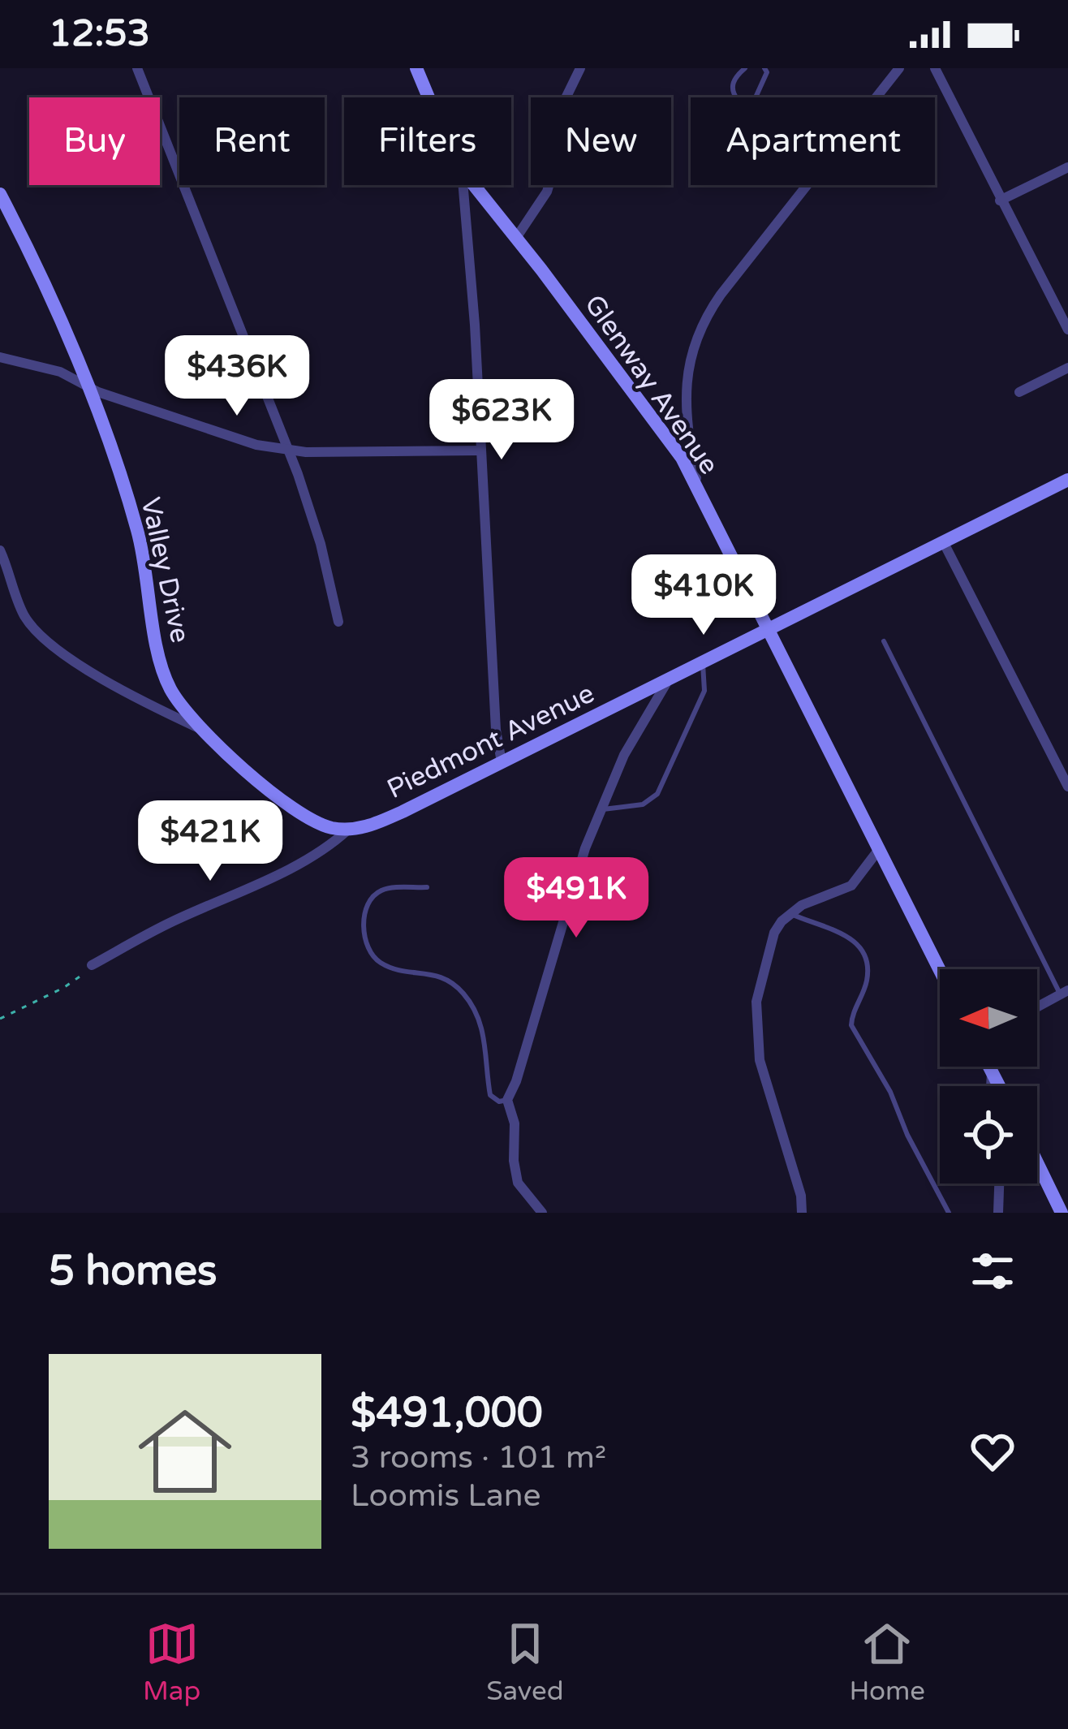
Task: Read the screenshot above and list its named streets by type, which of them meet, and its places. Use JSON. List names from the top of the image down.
{
  "streets": {
    "street": ["Glenway Avenue", "Valley Drive", "Piedmont Avenue"]
  },
  "crossings": [
    ["Glenway Avenue", "Piedmont Avenue"],
    ["Valley Drive", "Piedmont Avenue"]
  ],
  "north": "left",
  "page": {
    "status": "12:53",
    "chip": [
      "Buy",
      "Rent",
      "Filters",
      "New",
      "Apartment"
    ],
    "price": [
      "$436K",
      "$623K",
      "$410K",
      "$421K",
      "$491K"
    ],
    "heading": "5 homes",
    "list": [
      {
        "name": "$491,000",
        "note": "3 rooms · 101 m² · Loomis Lane"
      }
    ],
    "tabs": ["Map", "Saved", "Home"]
  }
}
